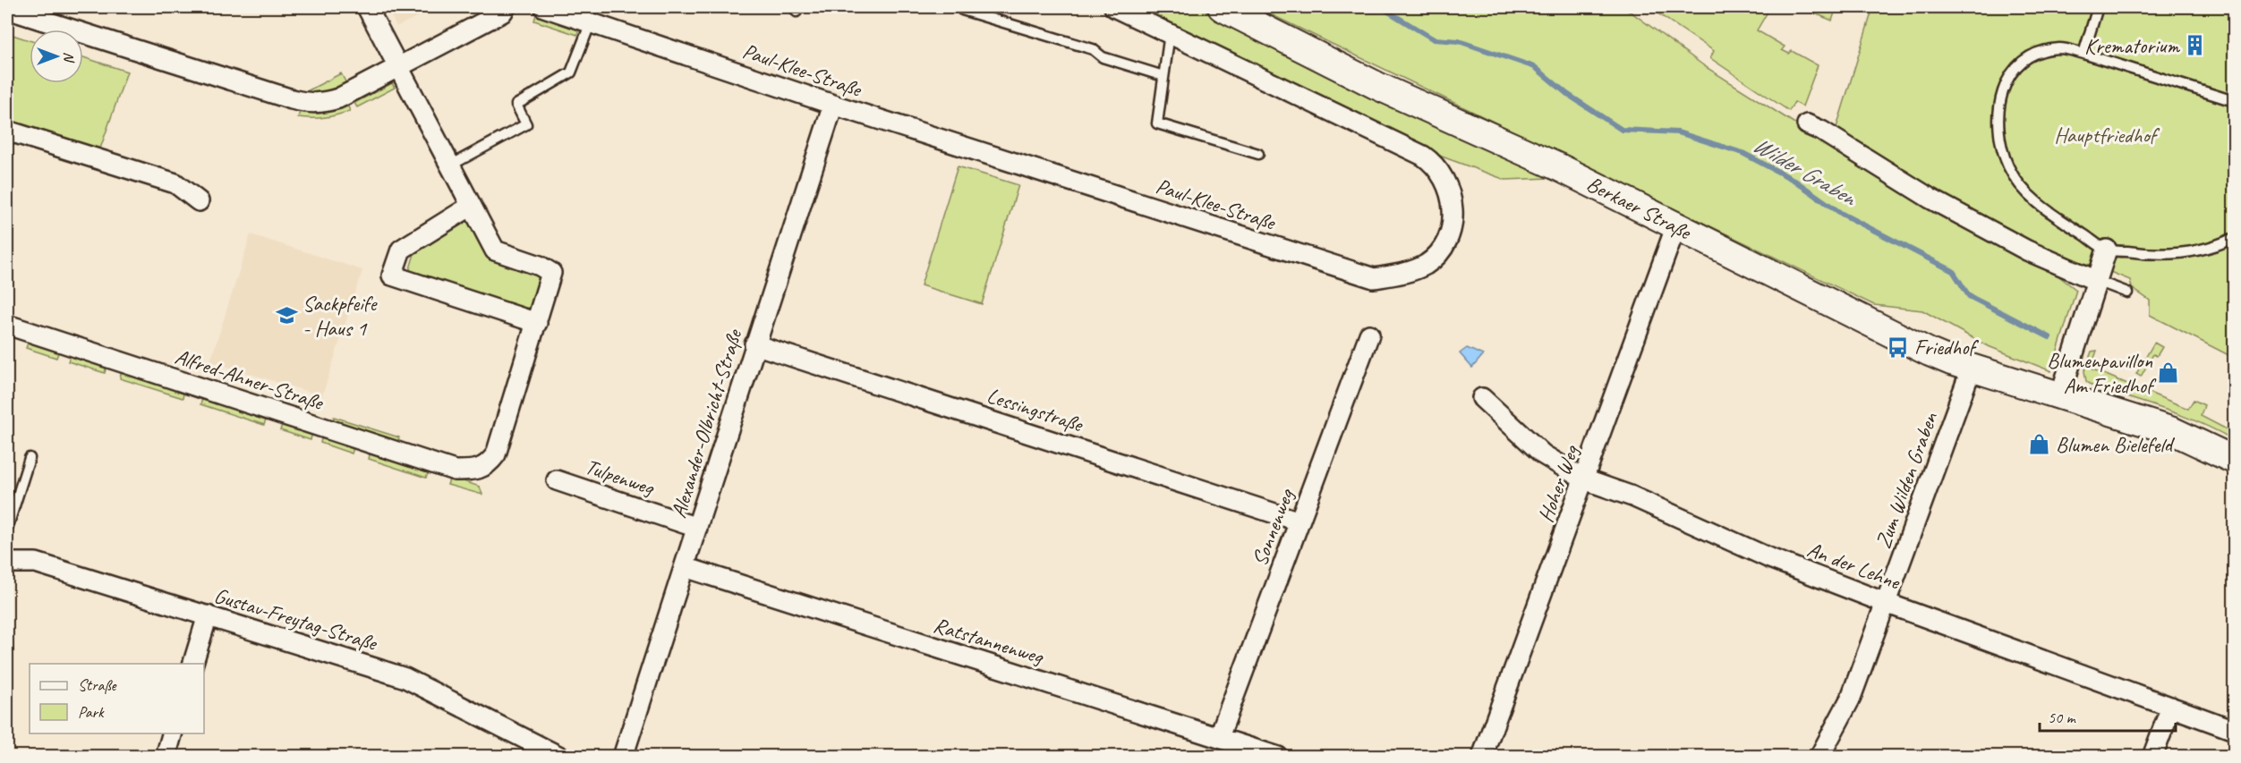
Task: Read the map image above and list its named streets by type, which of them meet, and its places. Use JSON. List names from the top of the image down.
{
  "streets": {
    "main road": ["Berkaer Straße"],
    "street": [
      "Paul-Klee-Straße",
      "Alfred-Ahner-Straße",
      "Lessingstraße",
      "Alexander-Olbricht-Straße",
      "Tulpenweg",
      "Zum Wilden Graben",
      "Hoher Weg",
      "Sonnenweg",
      "An der Lehne",
      "Gustav-Freytag-Straße",
      "Ratstannenweg"
    ]
  },
  "crossings": [
    ["Paul-Klee-Straße", "Alexander-Olbricht-Straße"],
    ["Berkaer Straße", "Zum Wilden Graben"],
    ["Berkaer Straße", "Hoher Weg"],
    ["Lessingstraße", "Alexander-Olbricht-Straße"],
    ["Lessingstraße", "Sonnenweg"],
    ["Alexander-Olbricht-Straße", "Tulpenweg"],
    ["Alexander-Olbricht-Straße", "Ratstannenweg"],
    ["Zum Wilden Graben", "An der Lehne"],
    ["Hoher Weg", "An der Lehne"],
    ["Sonnenweg", "Ratstannenweg"]
  ],
  "water": ["Wilder Graben"],
  "parks": ["Hauptfriedhof"],
  "places": {
    "building": ["Krematorium"],
    "school or university": ["Sackpfeife - Haus 1"],
    "bus stop": ["Friedhof"],
    "shop": ["Blumenpavillon Am Friedhof", "Blumen Bielefeld"]
  },
  "legend": ["Straße", "Park"],
  "scale_bar": "50 m",
  "north": "right"
}
